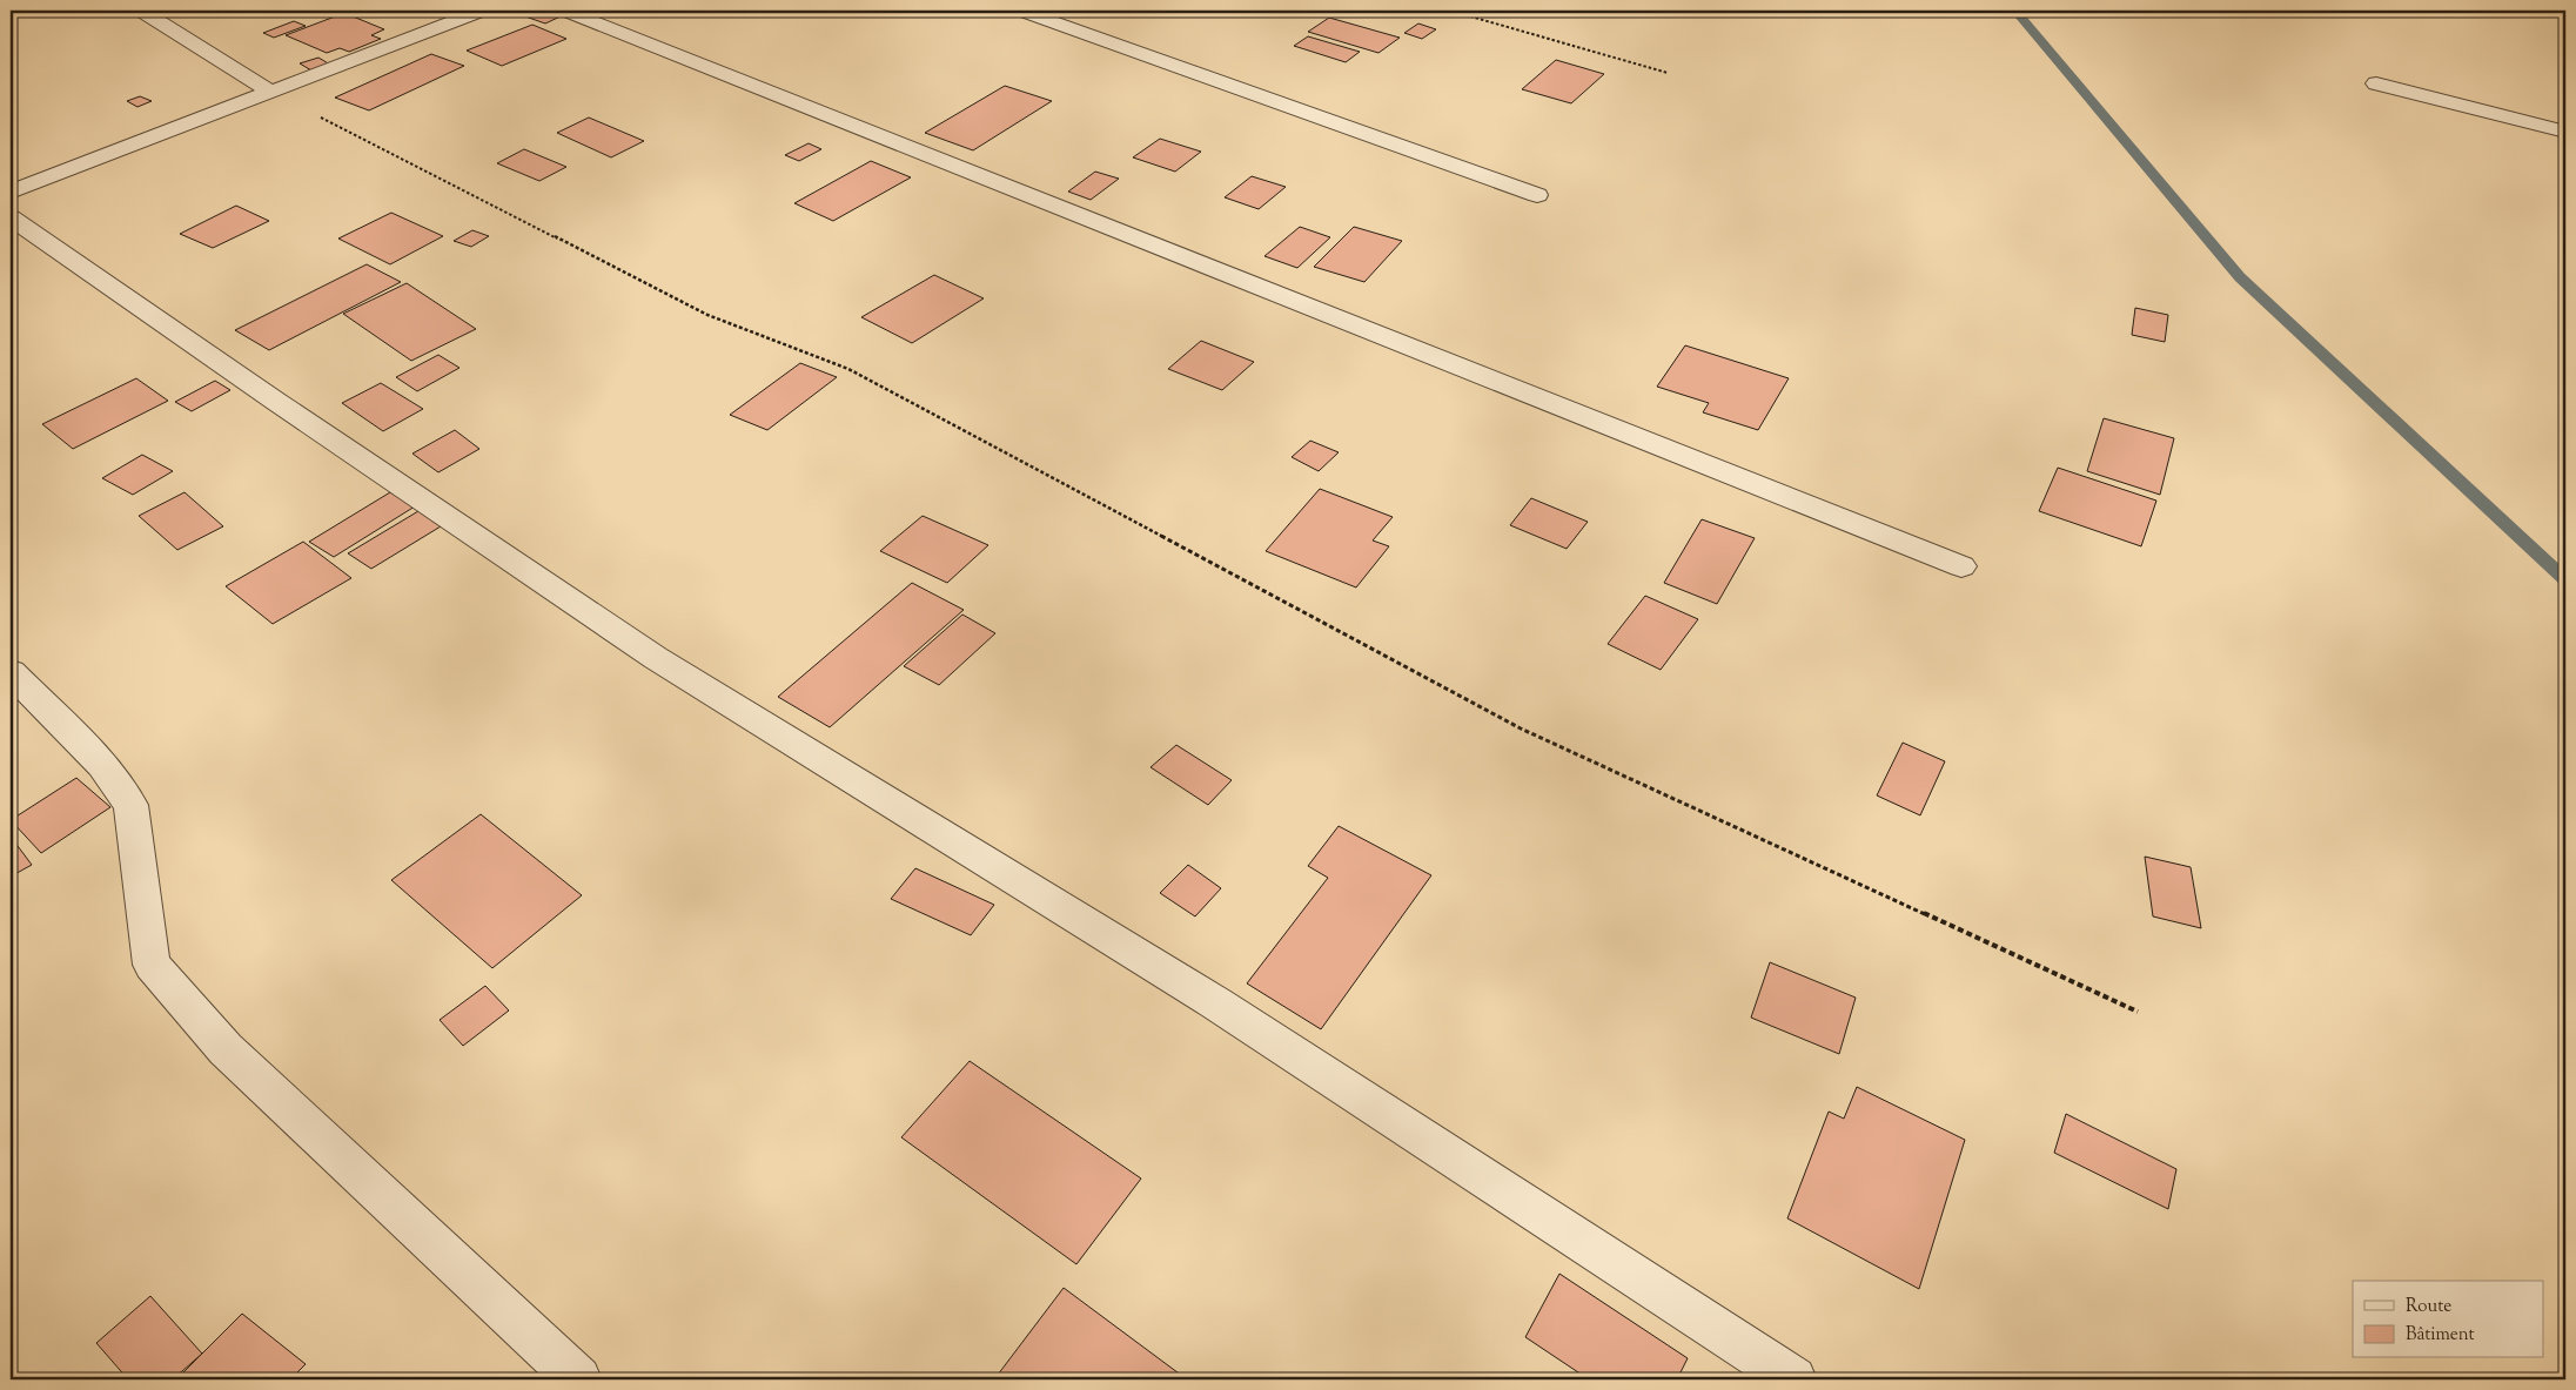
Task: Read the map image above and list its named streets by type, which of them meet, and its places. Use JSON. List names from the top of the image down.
{
  "legend": ["Route", "Bâtiment"]
}
